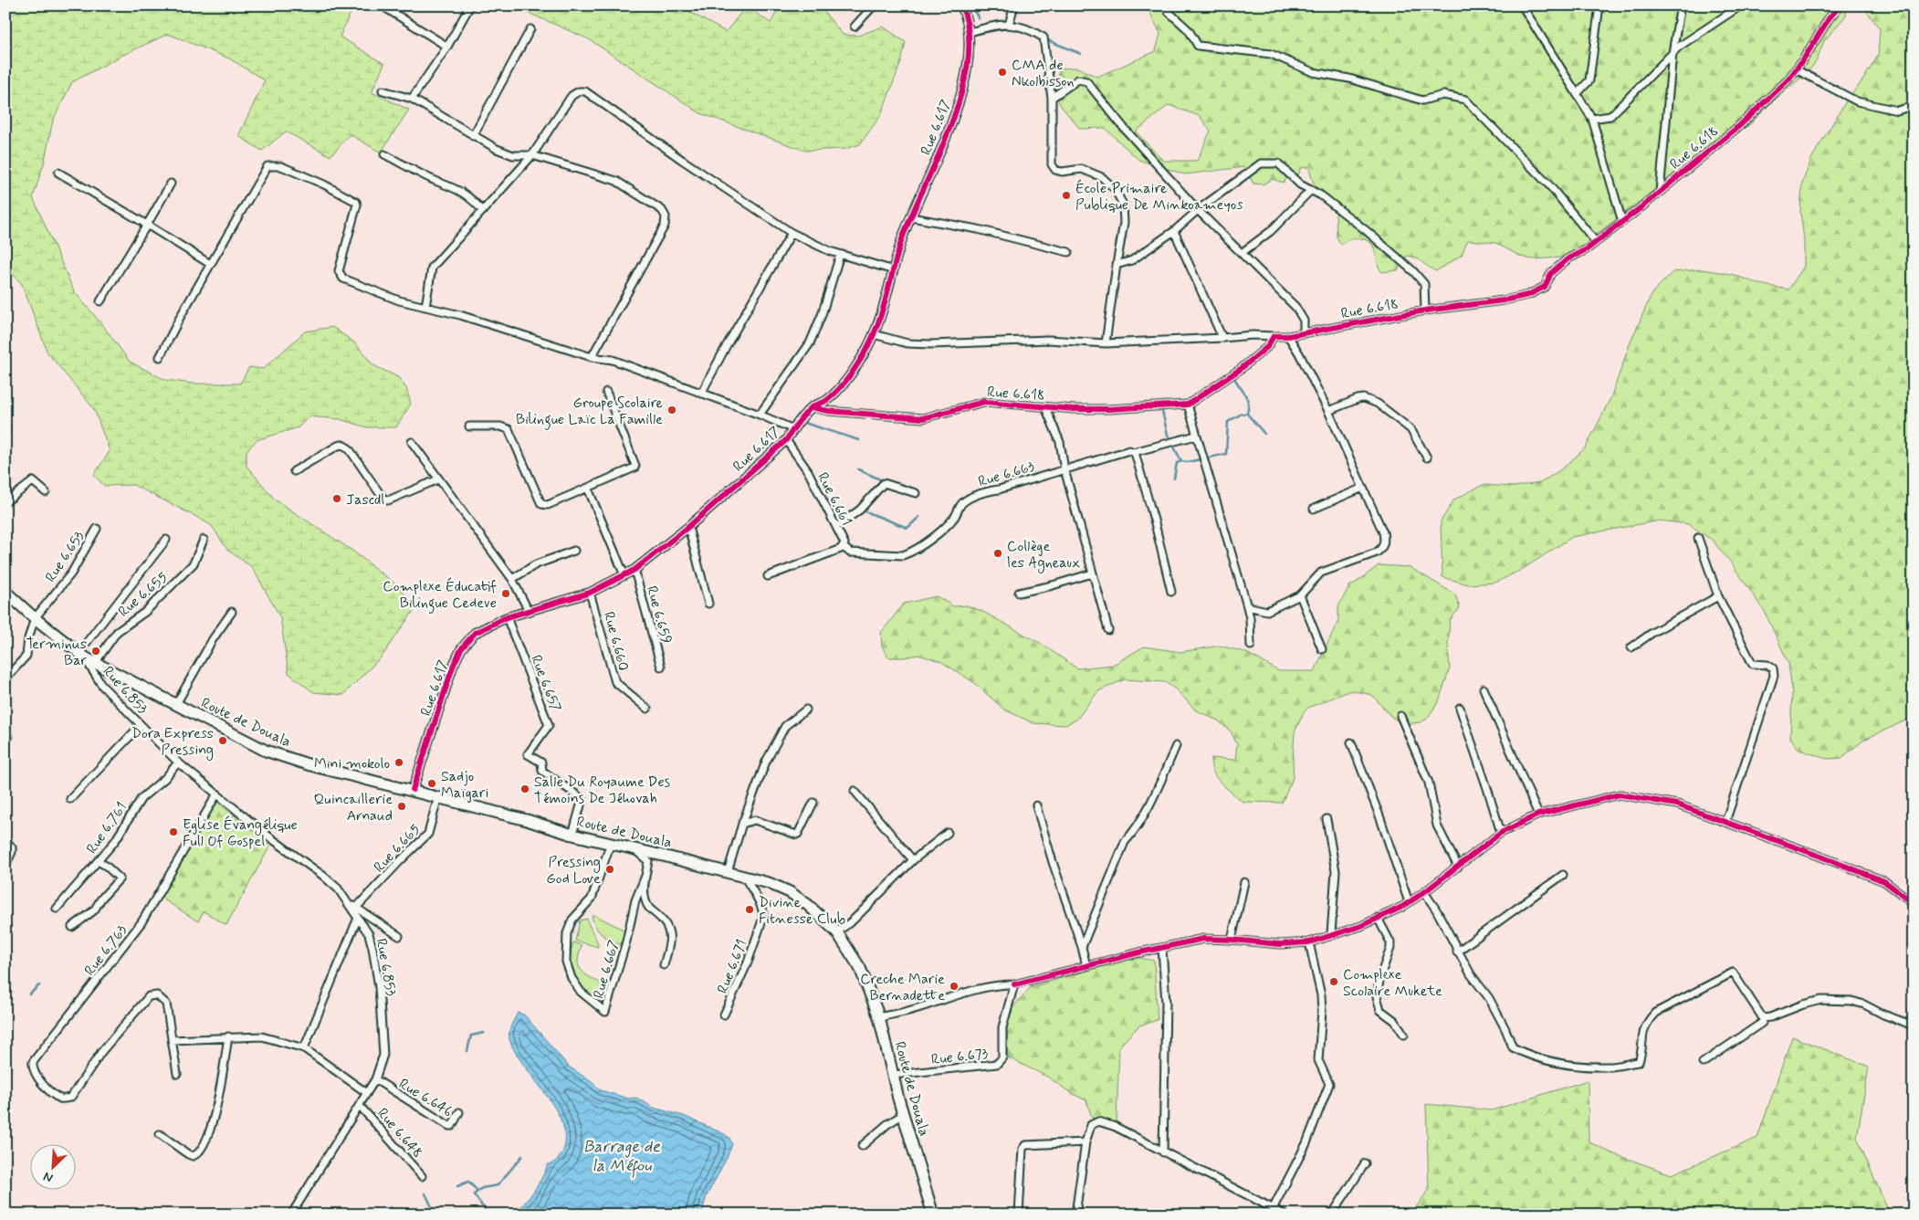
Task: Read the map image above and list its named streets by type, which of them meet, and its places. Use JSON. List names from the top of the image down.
{
  "streets": {
    "highway": ["Route de Douala"],
    "street": [
      "Rue 6.617",
      "Rue 6.618",
      "Rue 6.663",
      "Rue 6.661",
      "Rue 6.653",
      "Rue 6.655",
      "Rue 6.659",
      "Rue 6.660",
      "Rue 6.657",
      "Rue 6.853",
      "Rue 6.761",
      "Rue 6.665",
      "Rue 6.763",
      "Rue 6.671",
      "Rue 6.667",
      "Rue 6.673",
      "Rue 6.646",
      "Rue 6.648"
    ]
  },
  "crossings": [
    ["Rue 6.617", "Rue 6.618"],
    ["Rue 6.617", "Rue 6.661"],
    ["Rue 6.617", "Rue 6.659"],
    ["Rue 6.617", "Rue 6.660"],
    ["Rue 6.617", "Rue 6.657"],
    ["Rue 6.617", "Route de Douala"],
    ["Rue 6.663", "Rue 6.661"],
    ["Rue 6.653", "Route de Douala"],
    ["Rue 6.655", "Rue 6.853"],
    ["Rue 6.655", "Route de Douala"],
    ["Rue 6.657", "Route de Douala"],
    ["Rue 6.853", "Route de Douala"],
    ["Rue 6.853", "Rue 6.761"],
    ["Rue 6.853", "Rue 6.763"],
    ["Rue 6.853", "Rue 6.646"],
    ["Rue 6.853", "Rue 6.648"],
    ["Route de Douala", "Rue 6.665"],
    ["Route de Douala", "Rue 6.671"],
    ["Route de Douala", "Rue 6.667"],
    ["Route de Douala", "Rue 6.673"]
  ],
  "water": ["Barrage de la Méfou"],
  "places": [
    "CMA de Nkolbisson",
    "École Primaire Publique De Minkoameyos",
    "Groupe Scolaire Bilingue Laïc La Famille",
    "Jascdl",
    "Collège les Agneaux",
    "Complexe Éducatif Bilingue Cedeve",
    "Terminus Bar",
    "Dora Express Pressing",
    "Mini mokolo",
    "Sadjo Maïgari",
    "Salle Du Royaume Des Témoins De Jéhovah",
    "Quincaillerie Arnaud",
    "Eglise Évangélique Full Of Gospel",
    "Pressing God Love",
    "Divine Fitnesse Club",
    "Complexe Scolaire Mukete",
    "Creche Marie Bernadette"
  ],
  "north": "bottom left"
}
